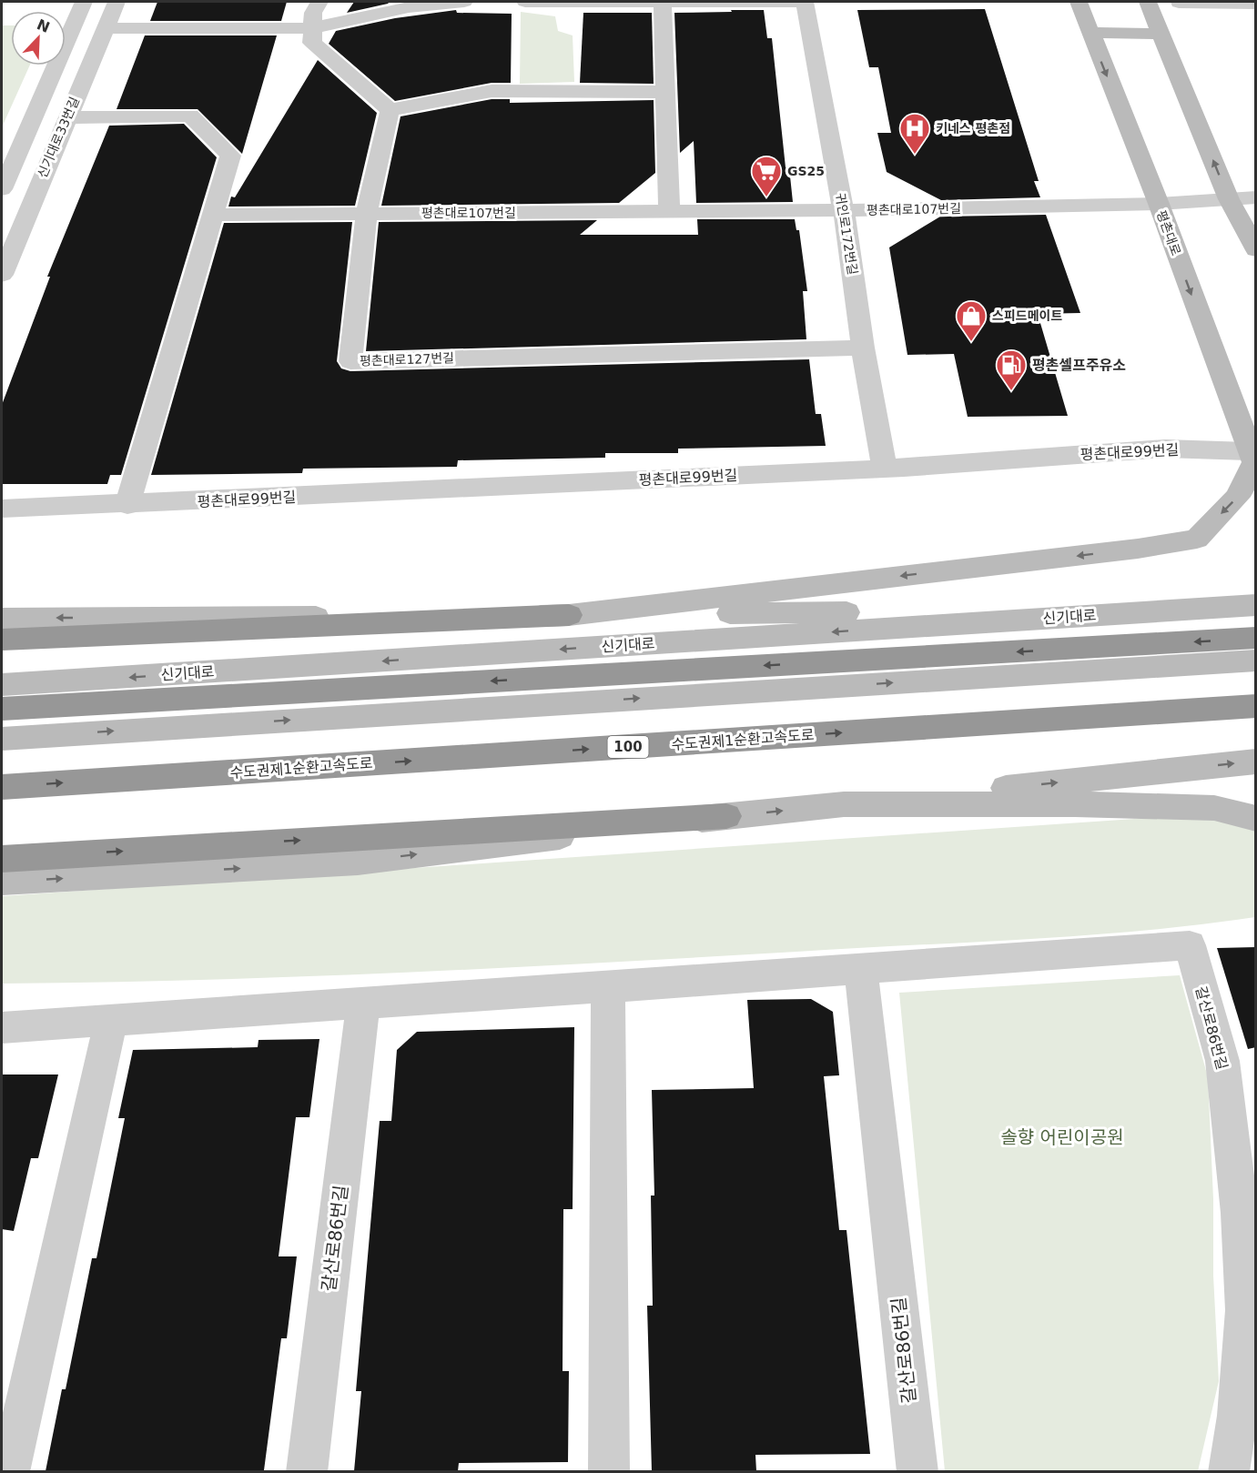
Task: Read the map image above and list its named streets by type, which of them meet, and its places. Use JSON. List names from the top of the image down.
{
  "streets": {
    "highway": ["수도권제1순환고속도로", "100"],
    "street": [
      "신기대로33번길",
      "평촌대로107번길",
      "평촌대로",
      "귀인로172번길",
      "평촌대로127번길",
      "평촌대로99번길",
      "신기대로",
      "갈산로86번길"
    ]
  },
  "crossings": [
    ["평촌대로107번길", "평촌대로"],
    ["평촌대로107번길", "귀인로172번길"],
    ["평촌대로107번길", "평촌대로127번길"],
    ["평촌대로", "평촌대로99번길"],
    ["귀인로172번길", "평촌대로127번길"],
    ["귀인로172번길", "평촌대로99번길"]
  ],
  "parks": ["솔향 어린이공원"],
  "places": {
    "hospital": ["키네스 평촌점"],
    "supermarket": ["GS25"],
    "shop": ["스피드메이트"],
    "fuel station": ["평촌셀프주유소"]
  },
  "north": "top right"
}
